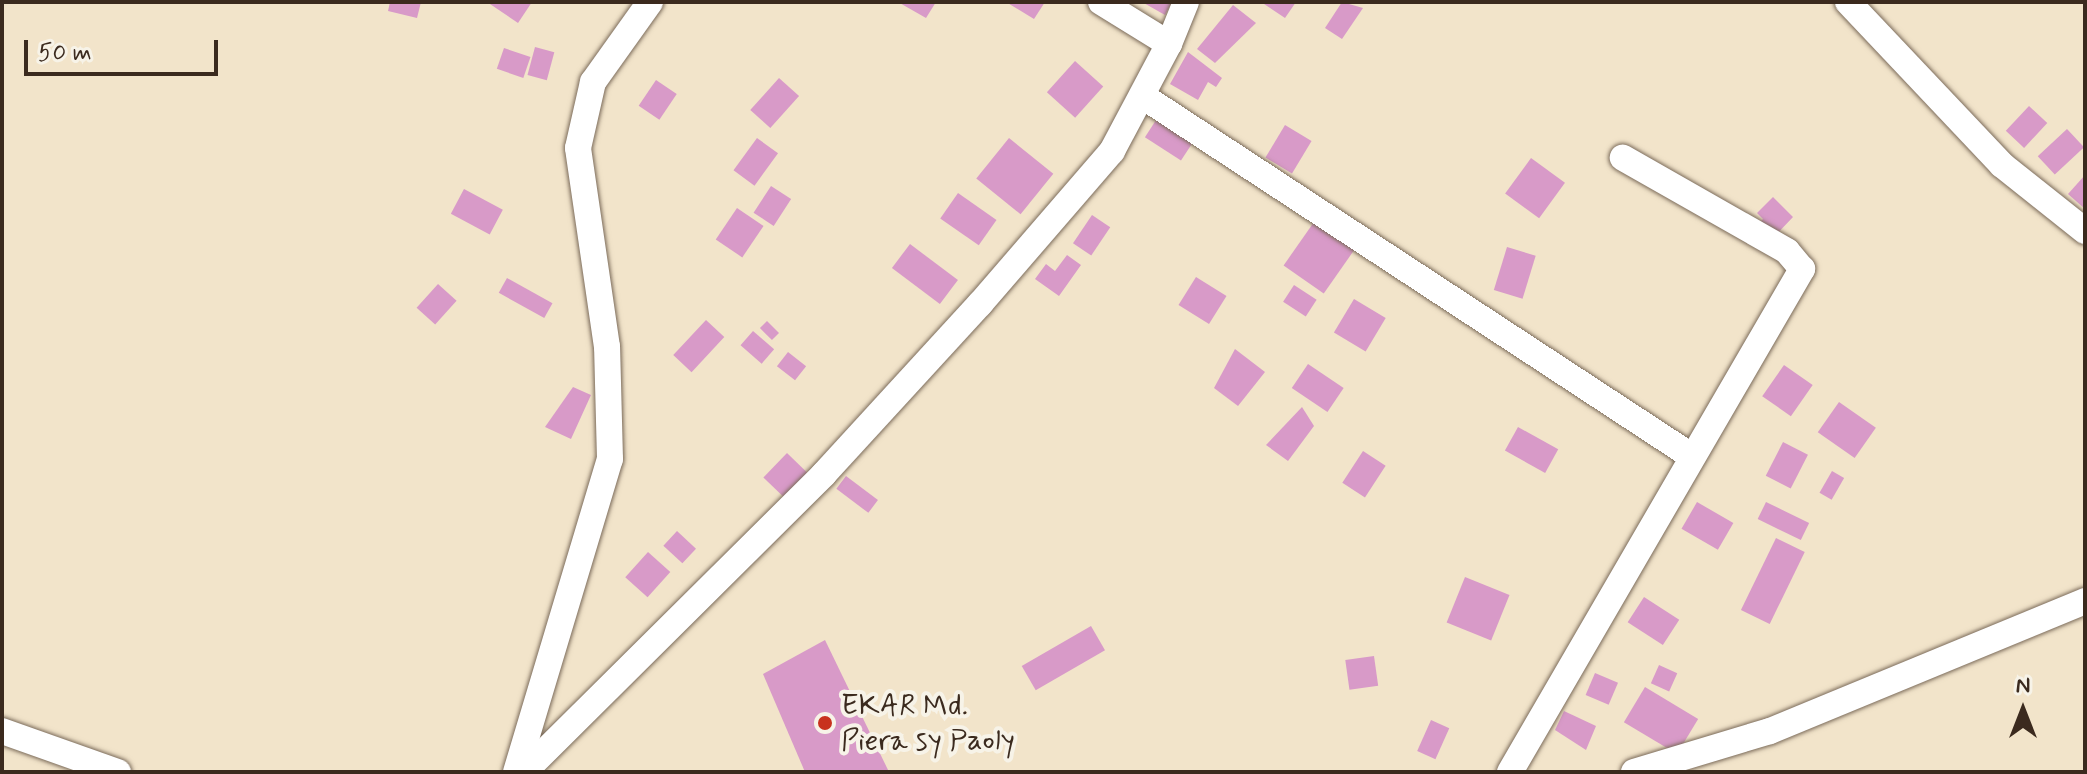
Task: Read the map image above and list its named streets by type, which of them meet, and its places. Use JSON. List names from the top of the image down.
{
  "places": ["EKAR Md. Piera sy Paoly"],
  "scale_bar": "50 m",
  "north": "top"
}
